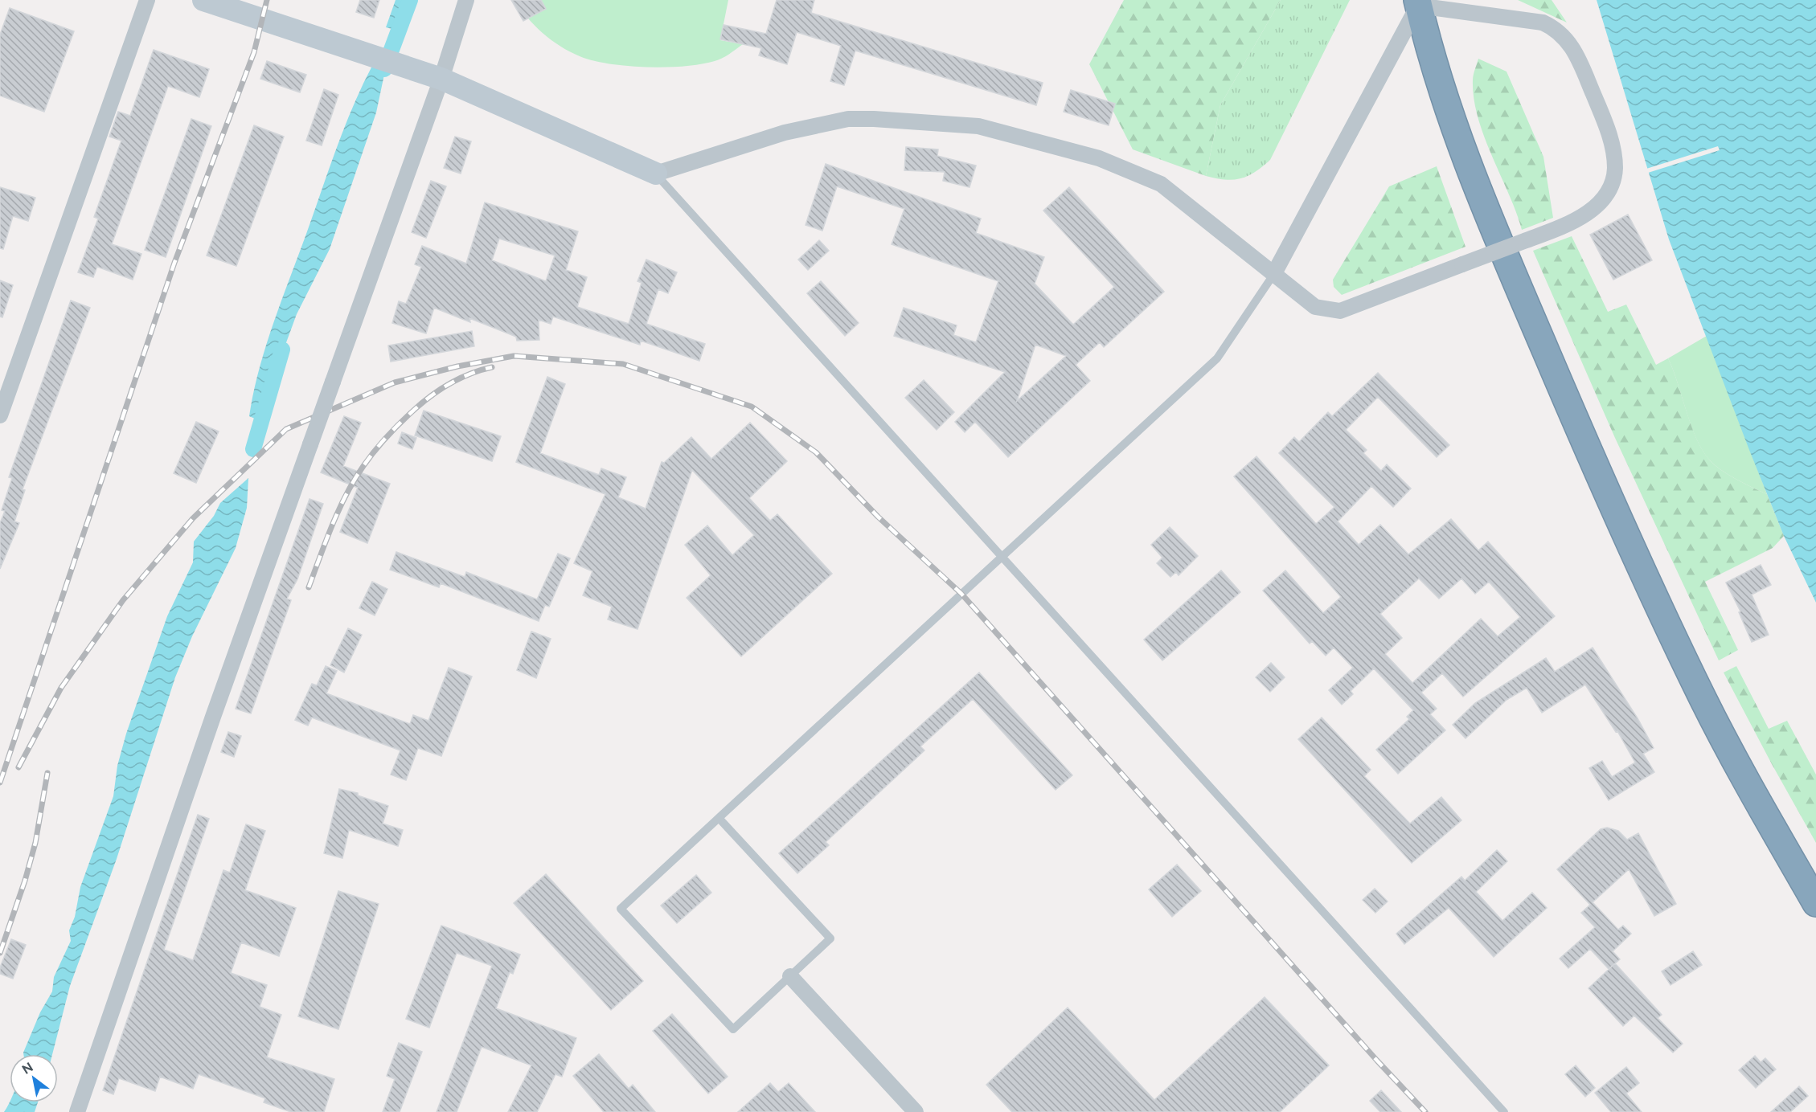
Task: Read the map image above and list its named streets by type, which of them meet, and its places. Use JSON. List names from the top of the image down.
{
  "north": "top left"
}
